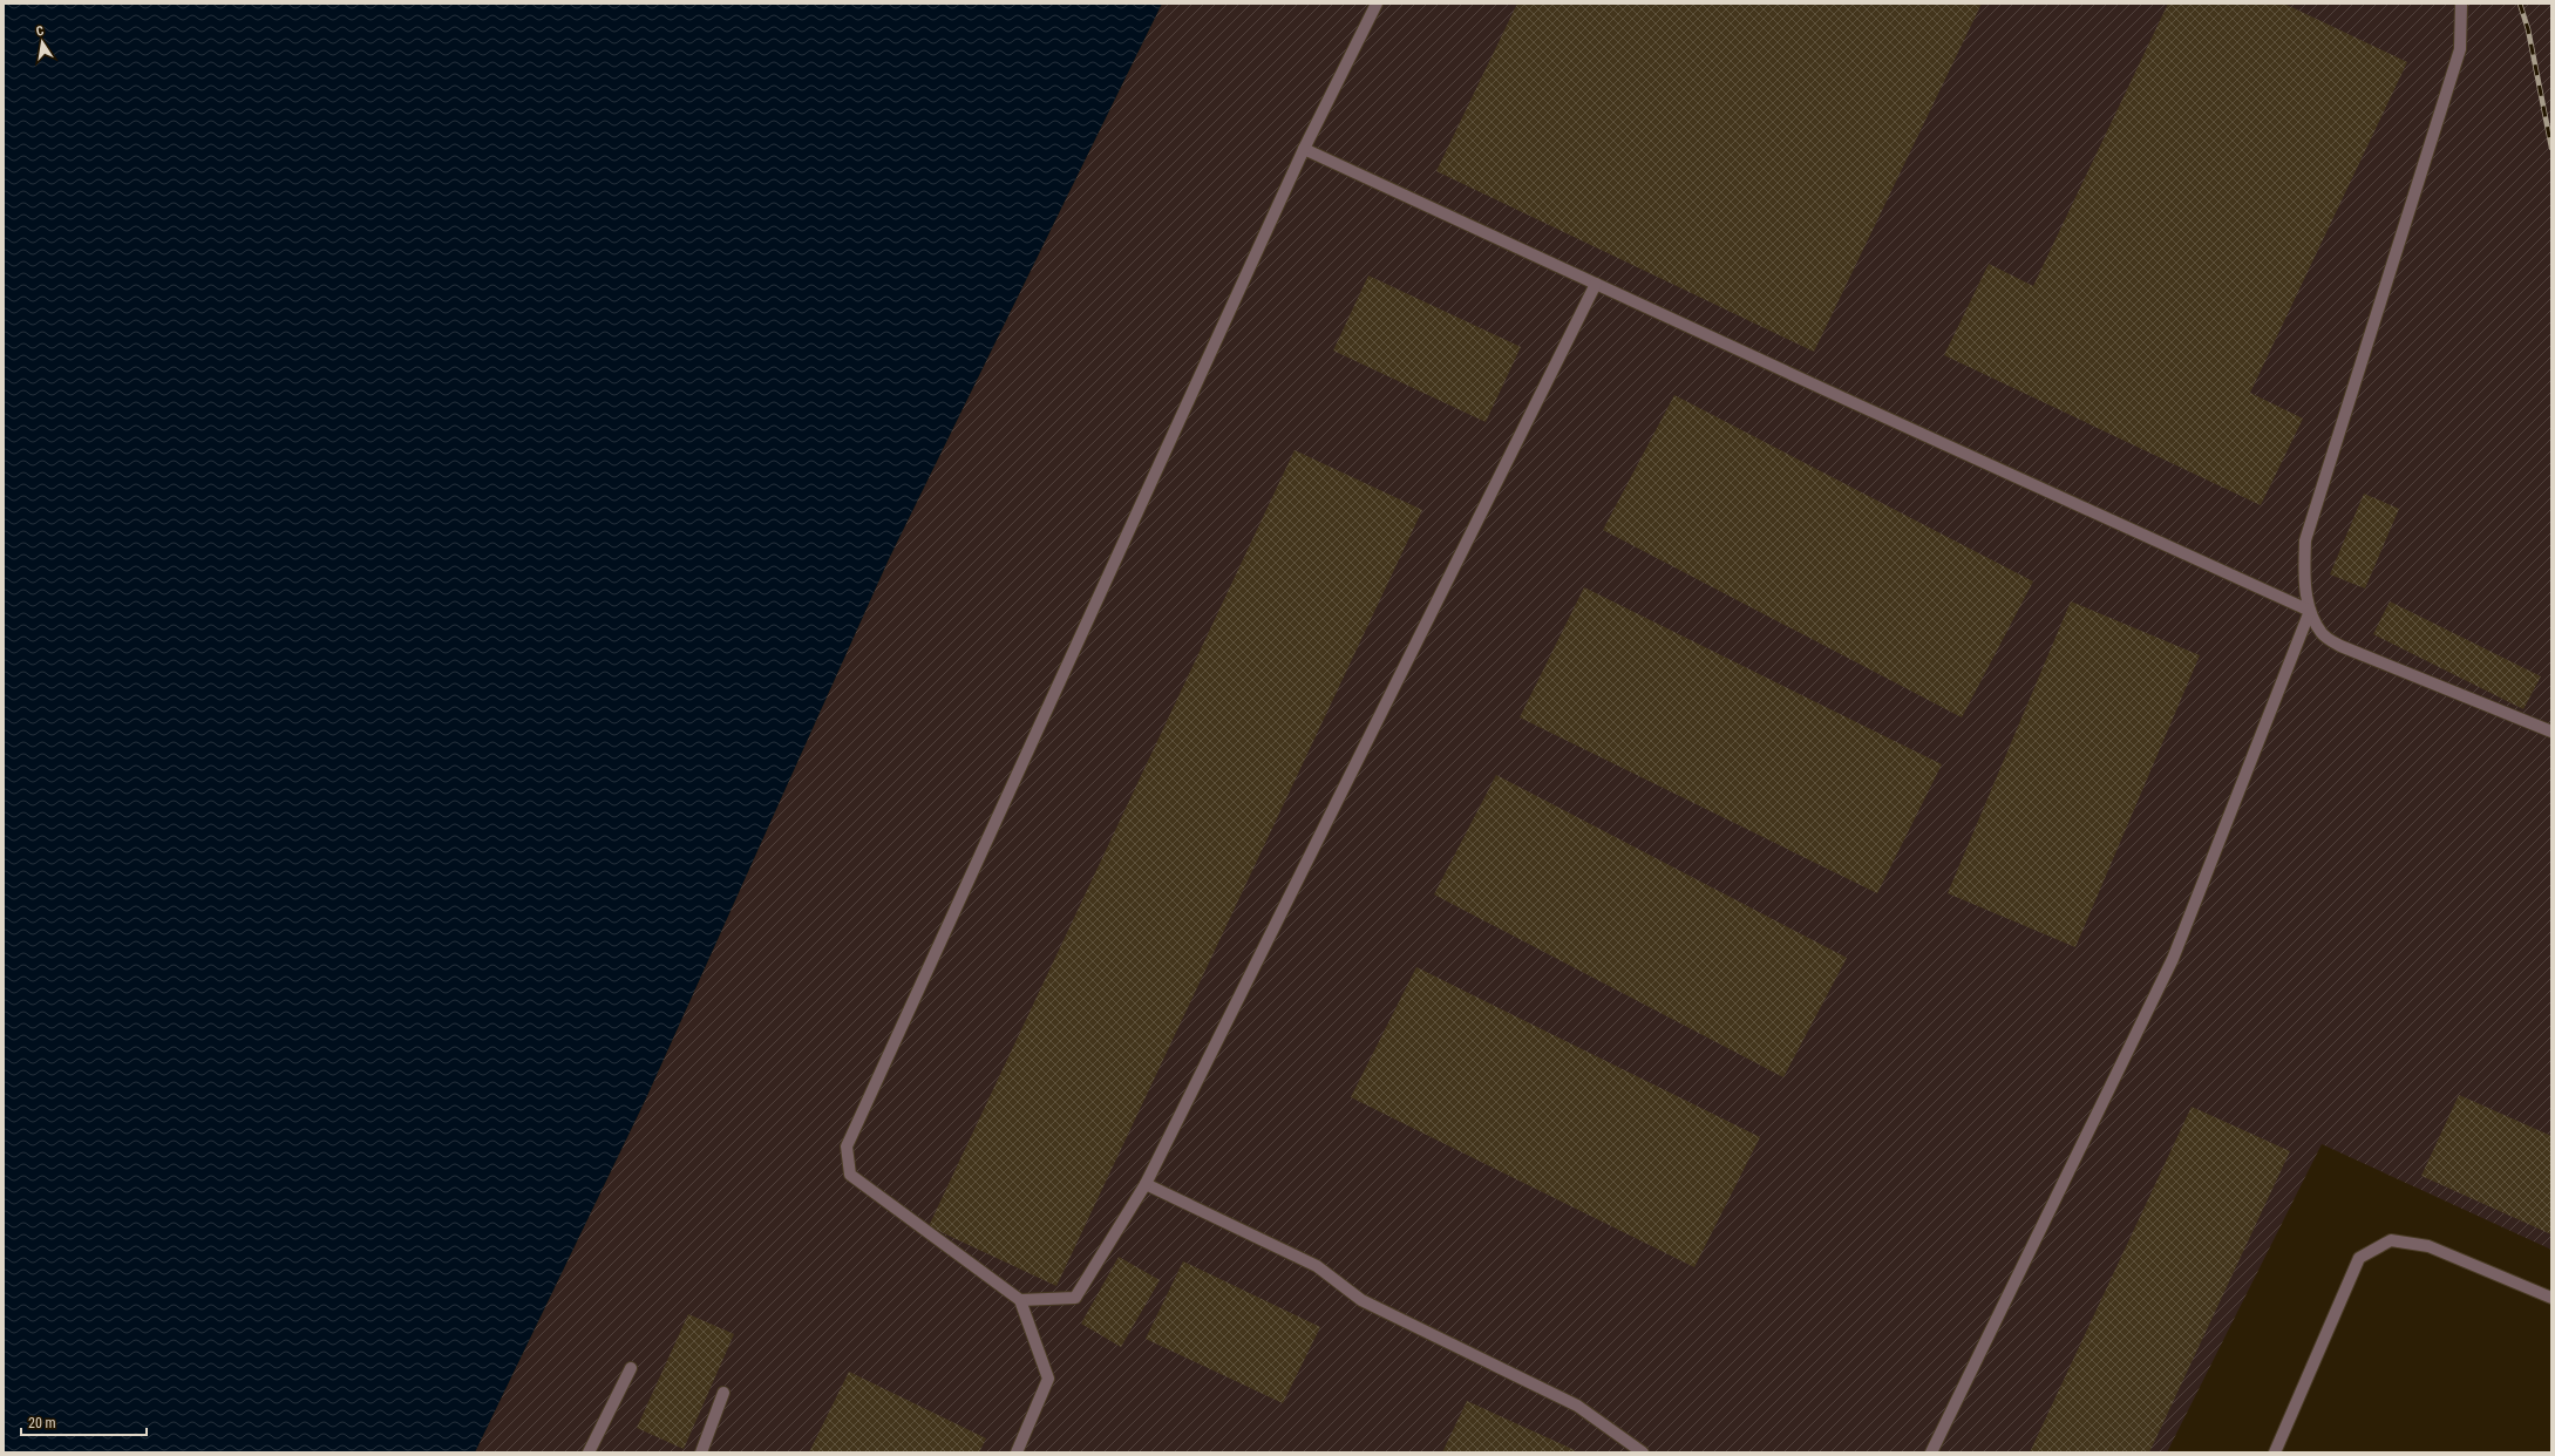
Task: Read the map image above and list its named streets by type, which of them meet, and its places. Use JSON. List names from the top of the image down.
{
  "scale_bar": "20 m",
  "north": "top"
}
